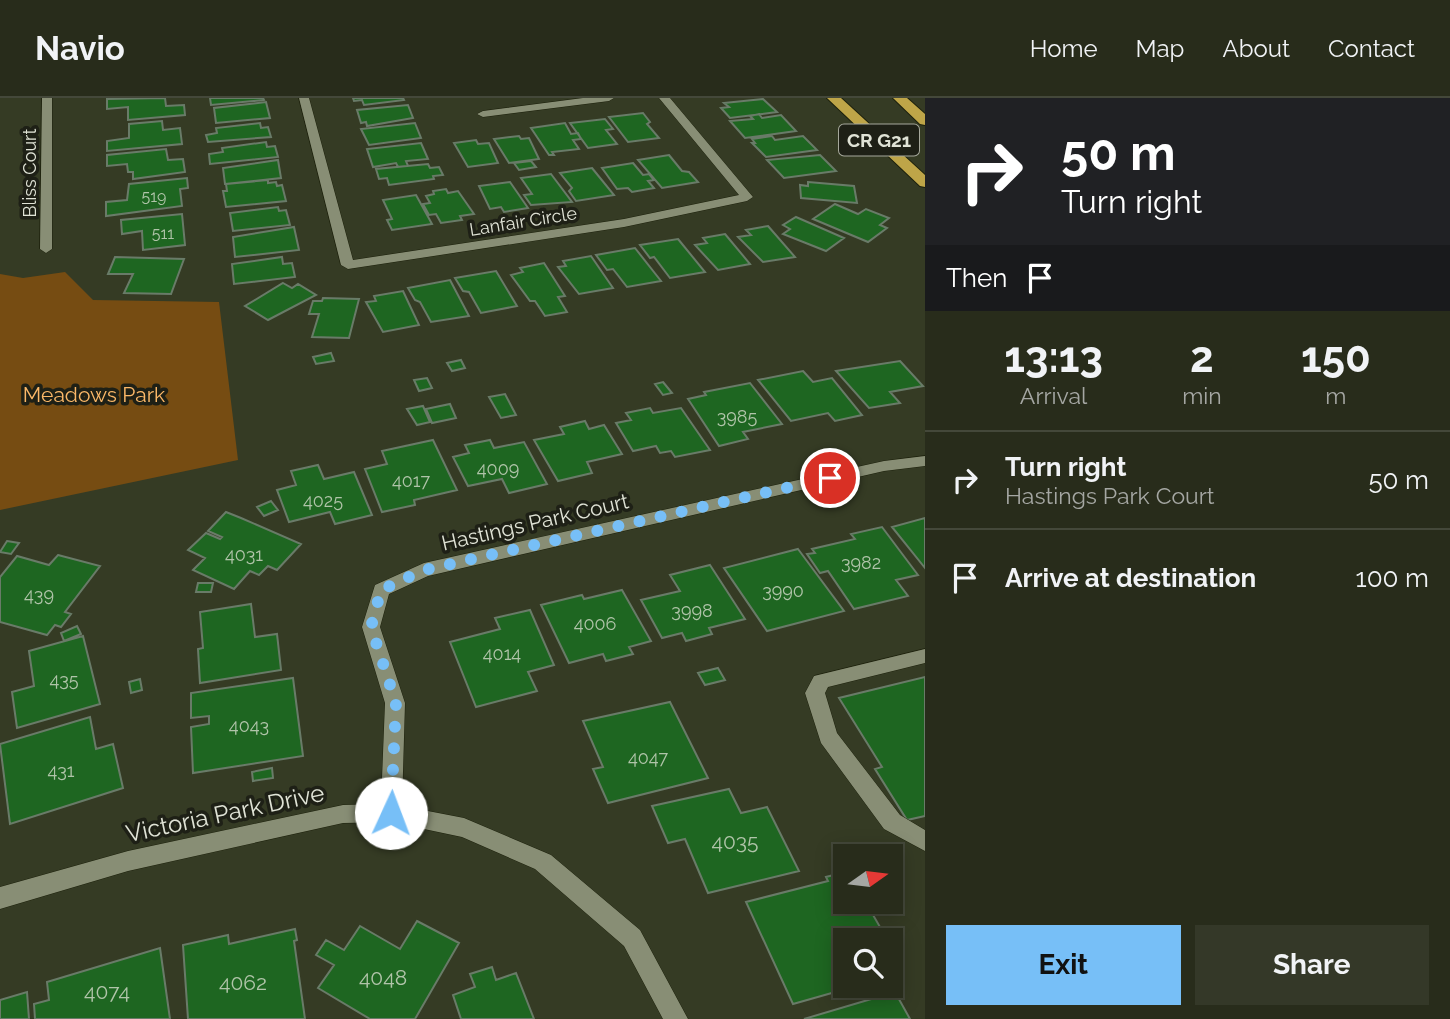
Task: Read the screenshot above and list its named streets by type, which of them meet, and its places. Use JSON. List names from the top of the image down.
{
  "streets": {
    "highway": ["CR G21"],
    "street": [
      "Bliss Court",
      "Lanfair Circle",
      "Hastings Park Court",
      "Victoria Park Drive"
    ]
  },
  "crossings": [
    ["Hastings Park Court", "Victoria Park Drive"]
  ],
  "parks": ["Meadows Park"],
  "house_numbers": [
    "519",
    "511",
    "3985",
    "4009",
    "4017",
    "4025",
    "4031",
    "3982",
    "3990",
    "439",
    "3998",
    "4006",
    "4014",
    "435",
    "4043",
    "4047",
    "431",
    "4035",
    "4048",
    "4062",
    "4074"
  ],
  "north": "right",
  "page": {
    "header": "Navio",
    "nav": [
      "Home",
      "Map",
      "About",
      "Contact"
    ],
    "turn": ["50 m", "Turn right"],
    "then": "Then",
    "eta": [
      "13:13",
      "Arrival",
      "2",
      "min",
      "150",
      "m"
    ],
    "list": [
      {
        "name": "Turn right",
        "note": "Hastings Park Court",
        "value": "50 m"
      },
      {
        "name": "Arrive at destination",
        "value": "100 m"
      }
    ],
    "buttons": ["Exit", "Share"]
  }
}
